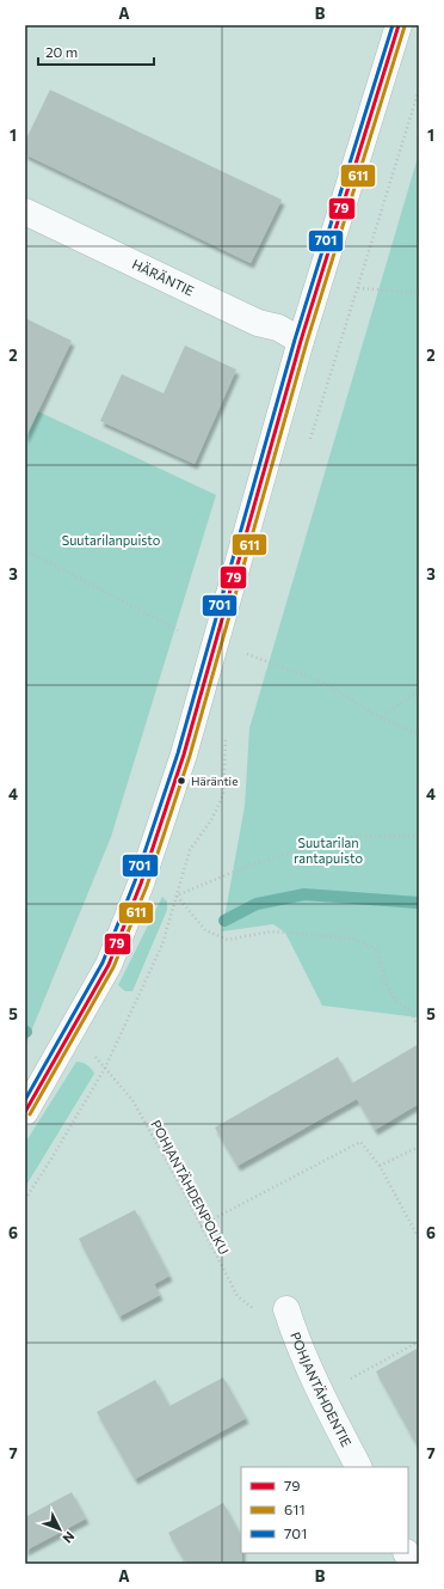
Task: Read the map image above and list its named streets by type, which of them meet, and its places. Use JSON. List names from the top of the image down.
{
  "streets": {
    "street": ["HÄRÄNTIE", "POHJANTÄHDENTIE"],
    "path": ["POHJANTÄHDENPOLKU"]
  },
  "parks": ["Suutarilanpuisto", "Suutarilan rantapuisto"],
  "places": ["Häräntie"],
  "lines": ["transit line 79", "transit line 701", "transit line 611"],
  "legend": ["79", "611", "701"],
  "scale_bar": "20 m",
  "north": "bottom right",
  "grid": {
    "columns": ["A", "B"],
    "rows": [
      "1",
      "2",
      "3",
      "4",
      "5",
      "6",
      "7"
    ]
  }
}
